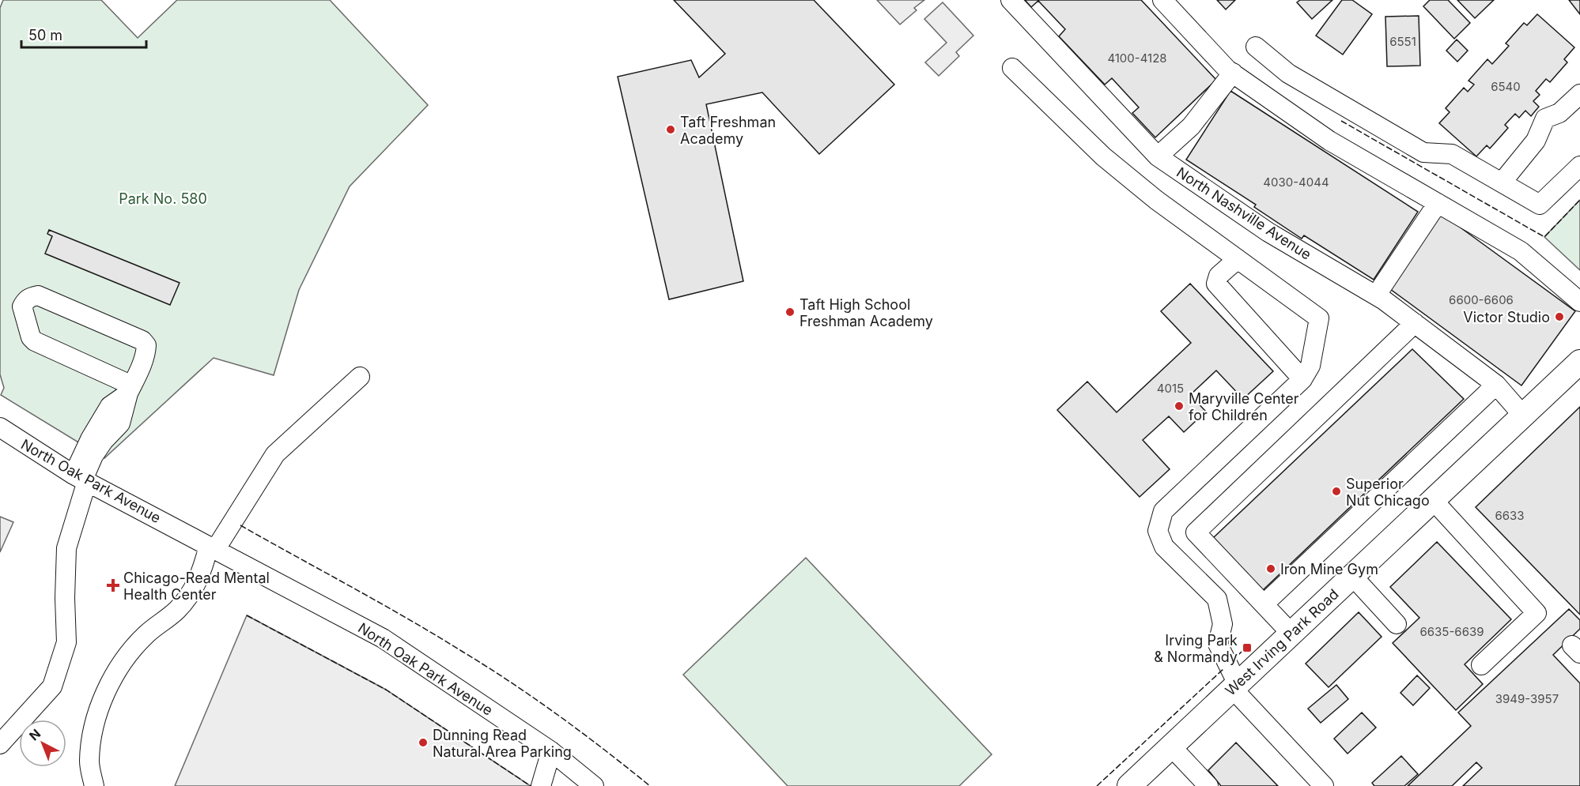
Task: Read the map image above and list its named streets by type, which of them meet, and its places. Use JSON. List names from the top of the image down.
{
  "streets": {
    "main road": ["West Irving Park Road"],
    "street": ["North Nashville Avenue", "North Oak Park Avenue"]
  },
  "crossings": [
    ["North Nashville Avenue", "West Irving Park Road"]
  ],
  "parks": ["Park No. 580"],
  "places": {
    "other": [
      "Taft Freshman Academy",
      "Taft High School Freshman Academy",
      "Victor Studio",
      "Maryville Center for Children",
      "Superior Nut Chicago",
      "Iron Mine Gym",
      "Dunning Read Natural Area Parking"
    ],
    "health": ["Chicago-Read Mental Health Center"],
    "transit": ["Irving Park & Normandy"]
  },
  "house_numbers": [
    "6551",
    "4100-4128",
    "6540",
    "4030-4044",
    "6600-6606",
    "4015",
    "6633",
    "6635-6639",
    "3949-3957"
  ],
  "scale_bar": "50 m",
  "north": "top left"
}
